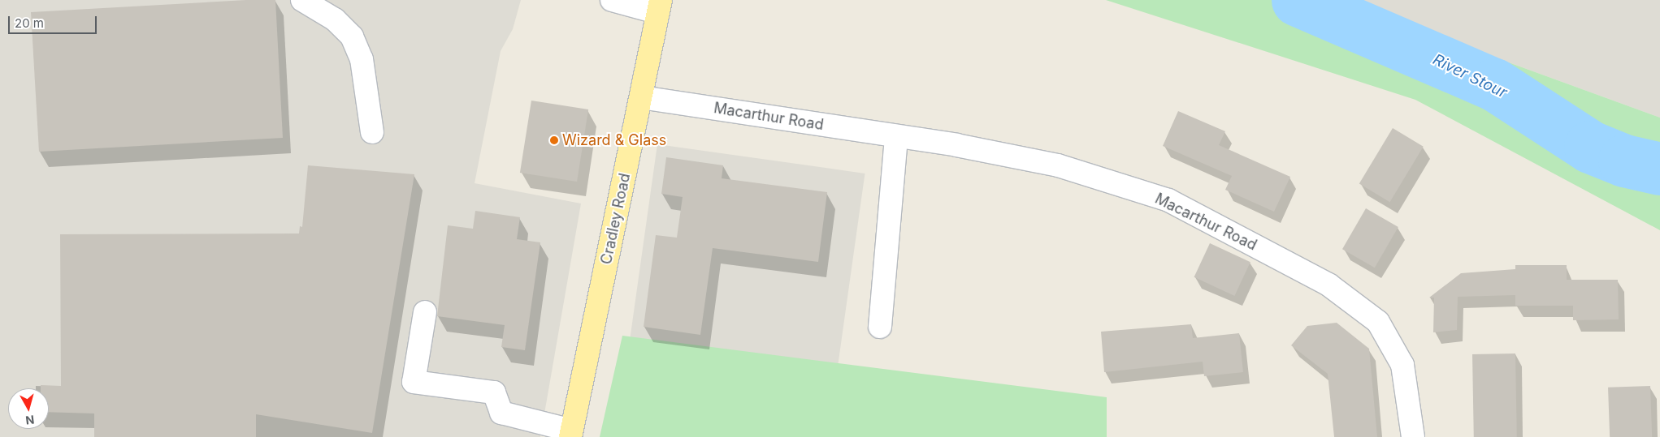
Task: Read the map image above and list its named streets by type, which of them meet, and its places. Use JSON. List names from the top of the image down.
{
  "streets": {
    "main road": ["Cradley Road"],
    "street": ["Macarthur Road"]
  },
  "crossings": [
    ["Macarthur Road", "Cradley Road"]
  ],
  "water": ["River Stour"],
  "places": ["Wizard & Glass"],
  "scale_bar": "20 m",
  "north": "bottom"
}
